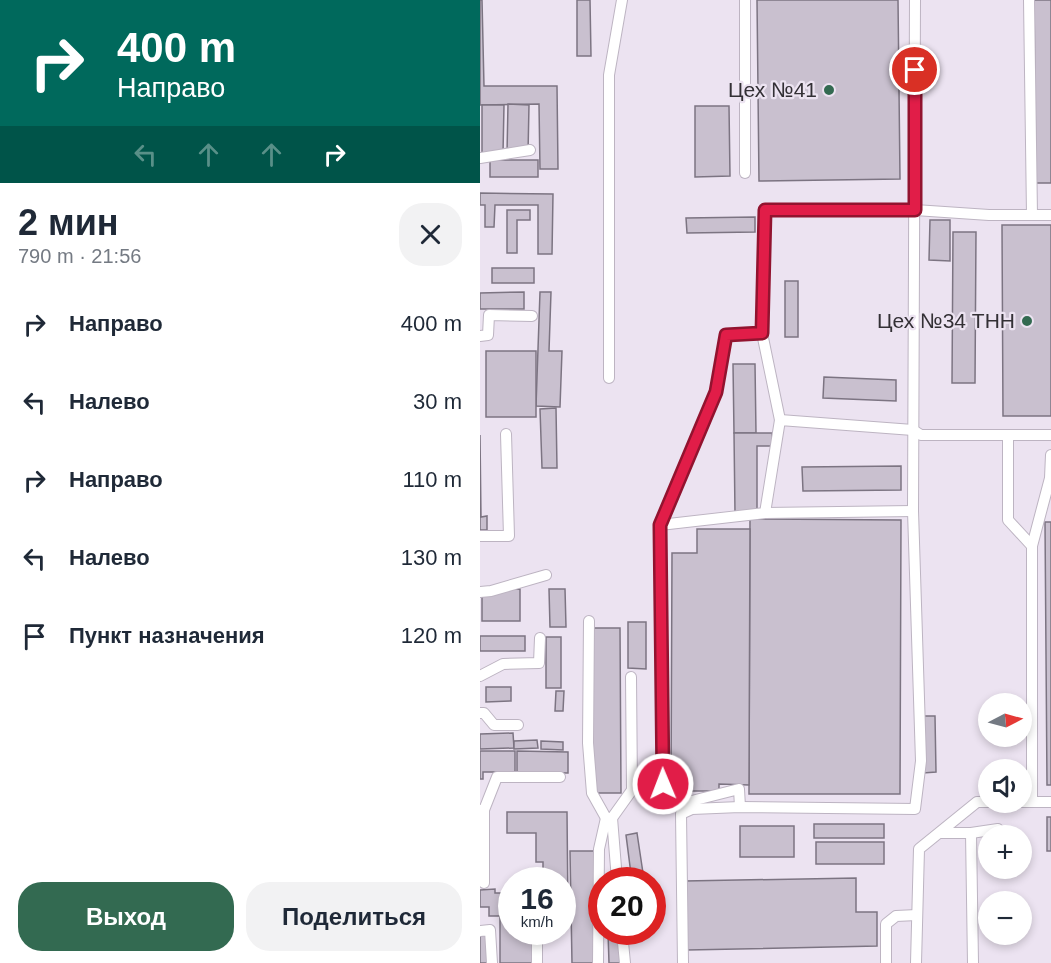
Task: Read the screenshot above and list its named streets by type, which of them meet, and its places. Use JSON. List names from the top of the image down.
{
  "places": ["Цех №41", "Цех №34 ТНН"],
  "north": "right",
  "page": {
    "turn": ["400 m", "Направо"],
    "heading": ["2 мин", "790 m · 21:56"],
    "list": [
      {
        "name": "Направо",
        "value": "400 m"
      },
      {
        "name": "Налево",
        "value": "30 m"
      },
      {
        "name": "Направо",
        "value": "110 m"
      },
      {
        "name": "Налево",
        "value": "130 m"
      },
      {
        "name": "Пункт назначения",
        "value": "120 m"
      }
    ],
    "map_buttons": ["+", "−"],
    "speed": "16 km/h",
    "limit": "20",
    "buttons": ["Выход", "Поделиться"]
  }
}
